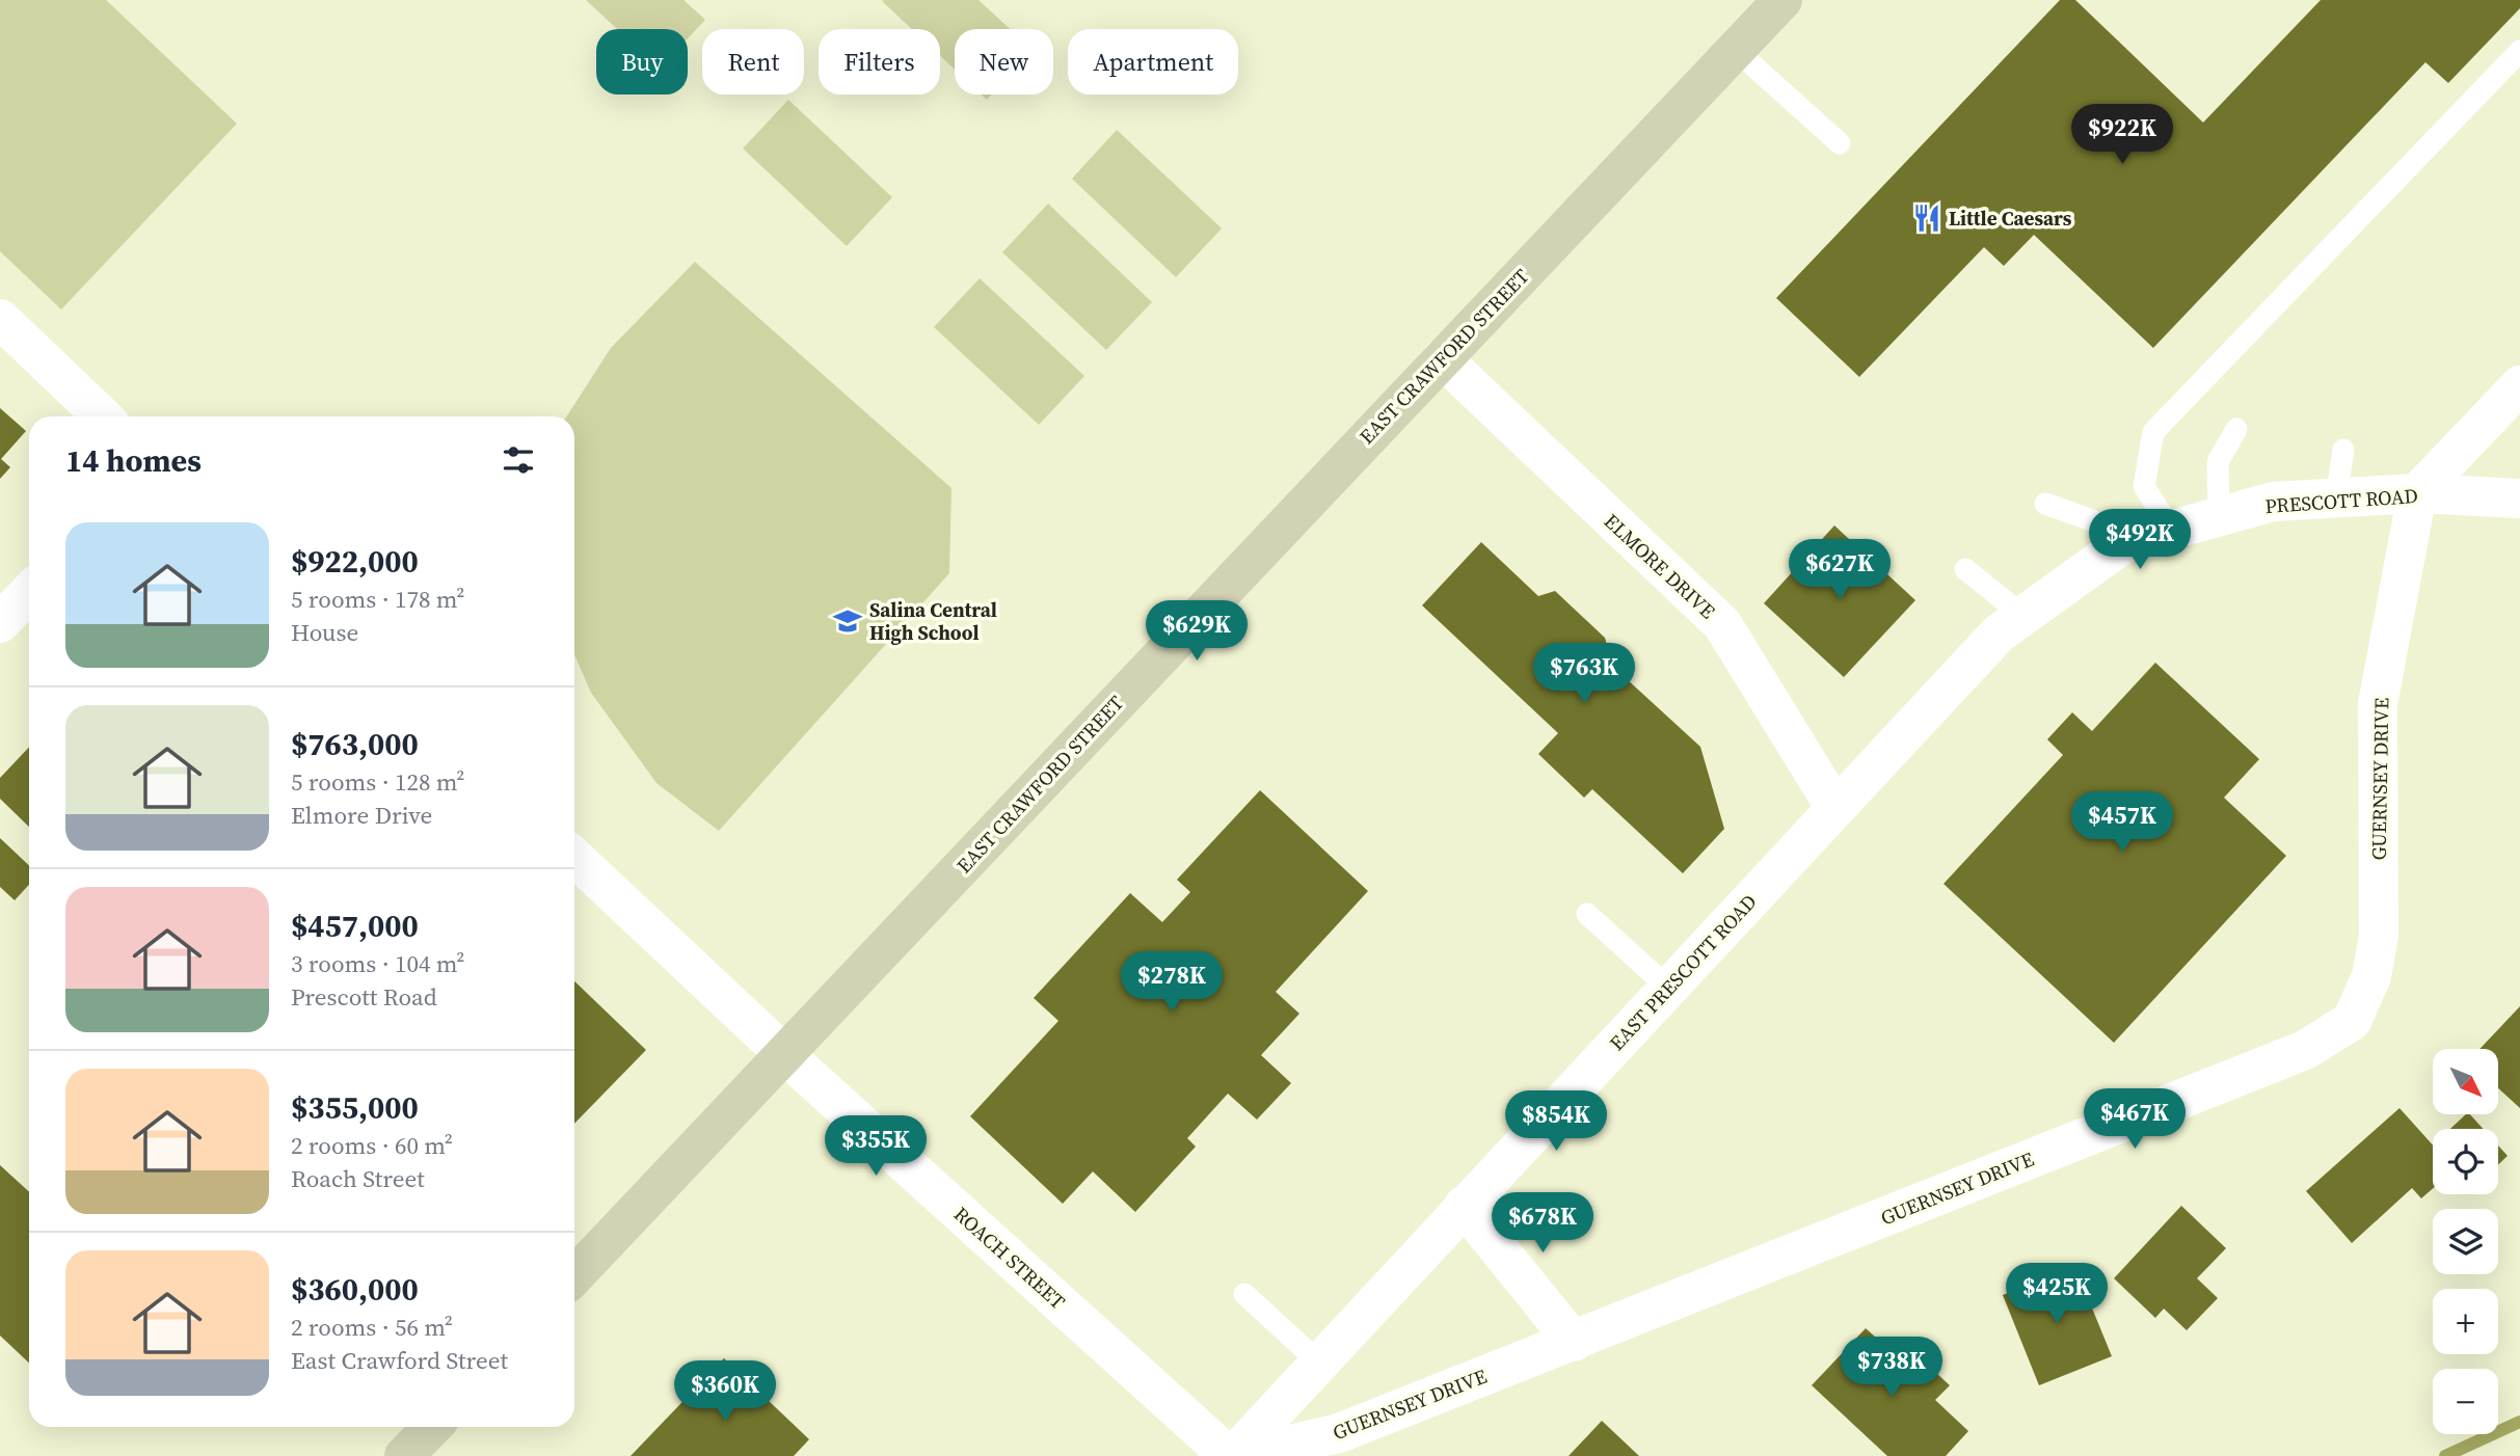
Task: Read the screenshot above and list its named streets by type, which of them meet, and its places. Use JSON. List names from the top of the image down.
{
  "streets": {
    "main road": ["EAST CRAWFORD STREET"],
    "street": [
      "PRESCOTT ROAD",
      "ELMORE DRIVE",
      "GUERNSEY DRIVE",
      "EAST PRESCOTT ROAD",
      "ROACH STREET"
    ]
  },
  "crossings": [
    ["EAST CRAWFORD STREET", "ELMORE DRIVE"],
    ["EAST CRAWFORD STREET", "ROACH STREET"],
    ["PRESCOTT ROAD", "ELMORE DRIVE"],
    ["PRESCOTT ROAD", "GUERNSEY DRIVE"],
    ["PRESCOTT ROAD", "EAST PRESCOTT ROAD"],
    ["ELMORE DRIVE", "EAST PRESCOTT ROAD"],
    ["EAST PRESCOTT ROAD", "ROACH STREET"]
  ],
  "places": {
    "restaurant": ["Little Caesars"],
    "school or university": ["Salina Central High School"]
  },
  "north": "bottom right",
  "page": {
    "chip": [
      "Buy",
      "Rent",
      "Filters",
      "New",
      "Apartment"
    ],
    "price": [
      "$922K",
      "$492K",
      "$627K",
      "$629K",
      "$763K",
      "$457K",
      "$278K",
      "$467K",
      "$854K",
      "$355K",
      "$678K",
      "$425K",
      "$738K",
      "$360K"
    ],
    "heading": "14 homes",
    "list": [
      {
        "name": "$922,000",
        "note": "5 rooms · 178 m² · House"
      },
      {
        "name": "$763,000",
        "note": "5 rooms · 128 m² · Elmore Drive"
      },
      {
        "name": "$457,000",
        "note": "3 rooms · 104 m² · Prescott Road"
      },
      {
        "name": "$355,000",
        "note": "2 rooms · 60 m² · Roach Street"
      },
      {
        "name": "$360,000",
        "note": "2 rooms · 56 m² · East Crawford Street"
      }
    ],
    "map_buttons": ["+", "−"]
  }
}
